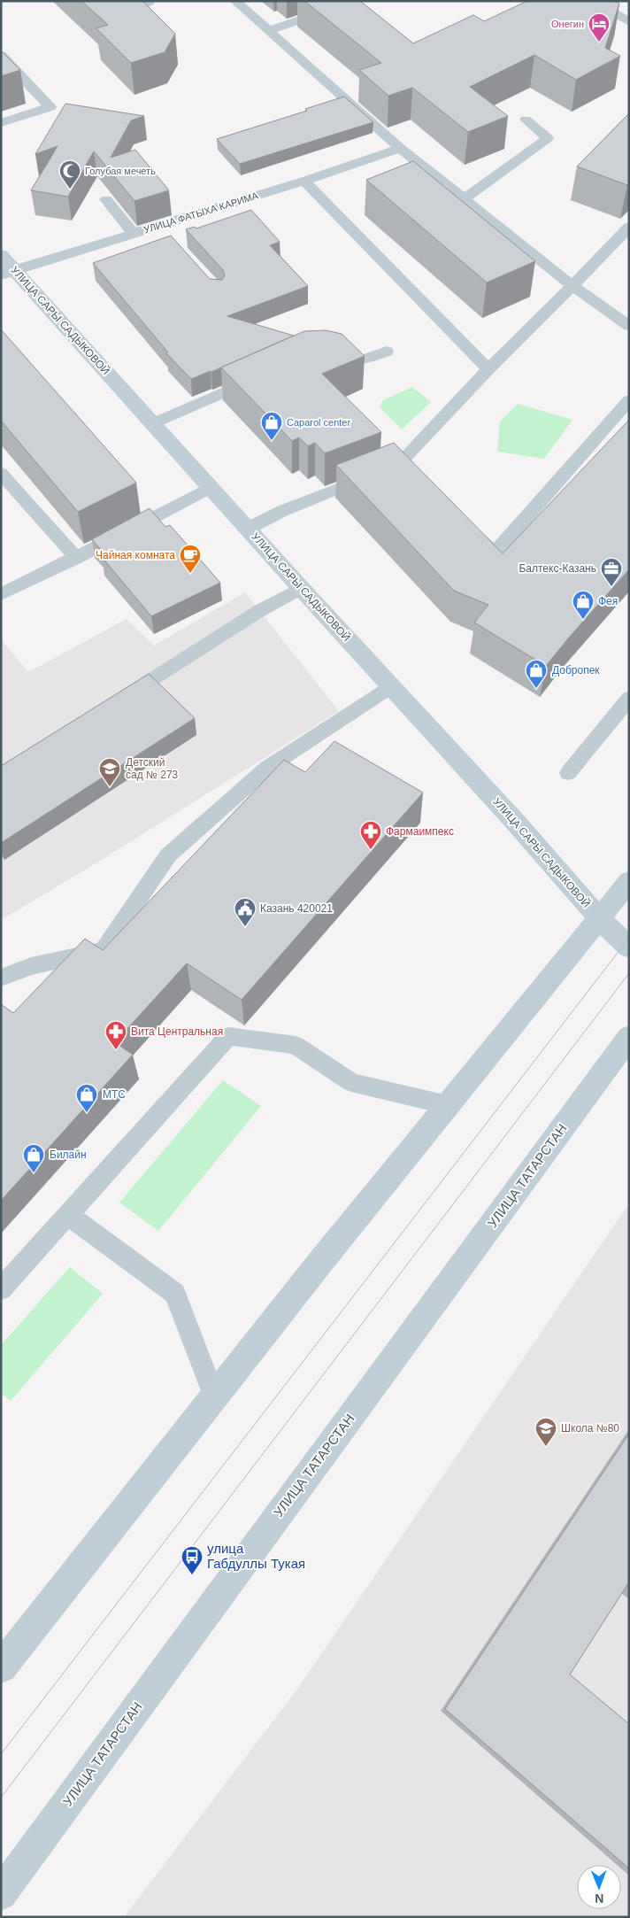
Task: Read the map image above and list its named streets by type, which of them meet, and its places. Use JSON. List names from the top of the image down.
{
  "streets": {
    "main road": ["УЛИЦА САРЫ САДЫКОВОЙ", "УЛИЦА ТАТАРСТАН"],
    "lane": ["УЛИЦА ФАТЫХА КАРИМА"]
  },
  "crossings": [
    ["УЛИЦА ФАТЫХА КАРИМА", "УЛИЦА САРЫ САДЫКОВОЙ"]
  ],
  "places": {
    "hotel": ["Онегин"],
    "mosque": ["Голубая мечеть"],
    "shop": [
      "Caparol center",
      "Фея",
      "Добропек",
      "МТС",
      "Билайн"
    ],
    "cafe": ["Чайная комната"],
    "office": ["Балтекс-Казань"],
    "school or university": ["Детский сад № 273", "Школа №80"],
    "pharmacy": ["Фармаимпекс", "Вита Центральная"],
    "public building": ["Казань 420021"],
    "bus stop": ["улица Габдуллы Тукая"]
  },
  "north": "bottom"
}
